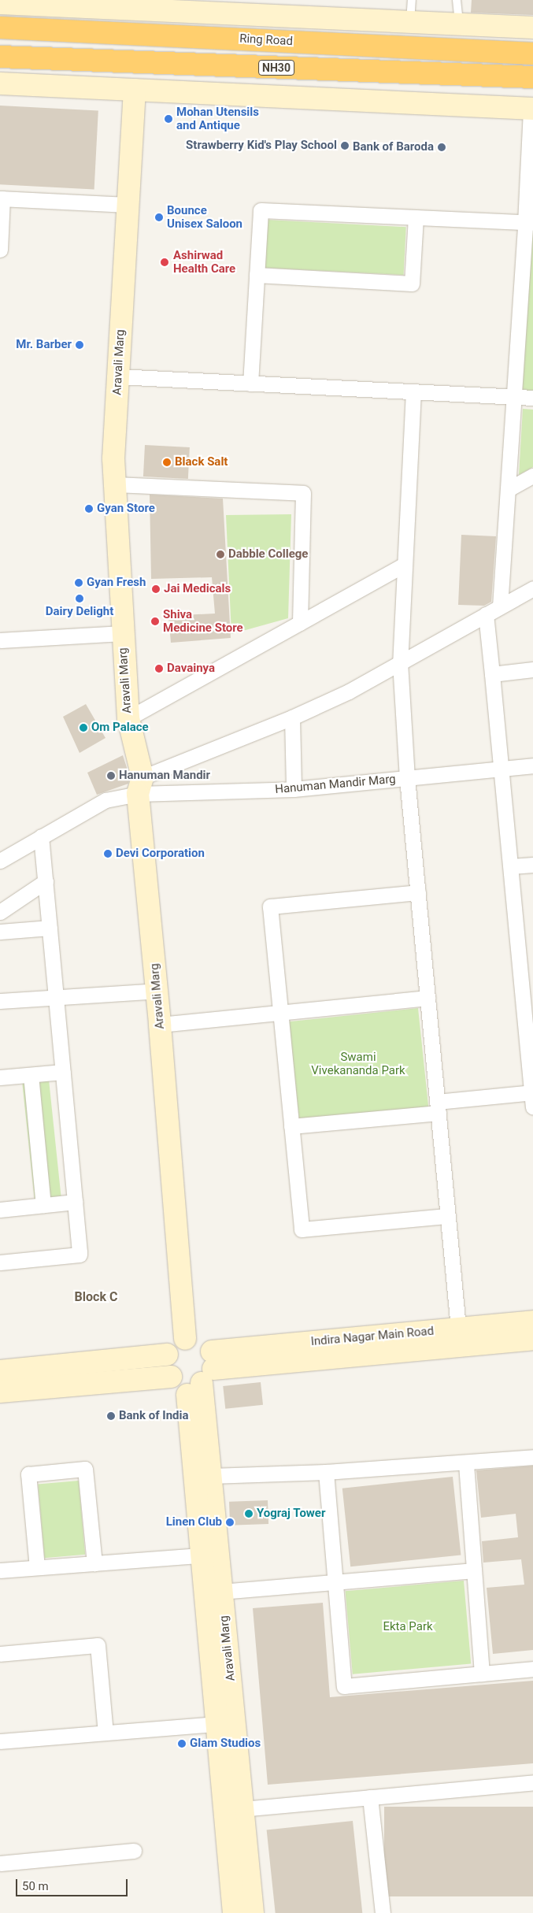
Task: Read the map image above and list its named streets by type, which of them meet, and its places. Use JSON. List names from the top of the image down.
{
  "streets": {
    "highway": ["Ring Road", "NH30"],
    "street": ["Aravali Marg", "Hanuman Mandir Marg", "Indira Nagar Main Road"]
  },
  "crossings": [
    ["Aravali Marg", "Hanuman Mandir Marg"],
    ["Aravali Marg", "Indira Nagar Main Road"]
  ],
  "districts": ["Block C"],
  "parks": ["Swami Vivekananda Park", "Ekta Park"],
  "places": [
    "Mohan Utensils and Antique",
    "Strawberry Kid's Play School",
    "Bank of Baroda",
    "Bounce Unisex Saloon",
    "Ashirwad Health Care",
    "Mr. Barber",
    "Black Salt",
    "Gyan Store",
    "Dabble College",
    "Gyan Fresh",
    "Jai Medicals",
    "Dairy Delight",
    "Shiva Medicine Store",
    "Davainya",
    "Om Palace",
    "Hanuman Mandir",
    "Devi Corporation",
    "Bank of India",
    "Yograj Tower",
    "Linen Club",
    "Glam Studios"
  ],
  "scale_bar": "50 m"
}
